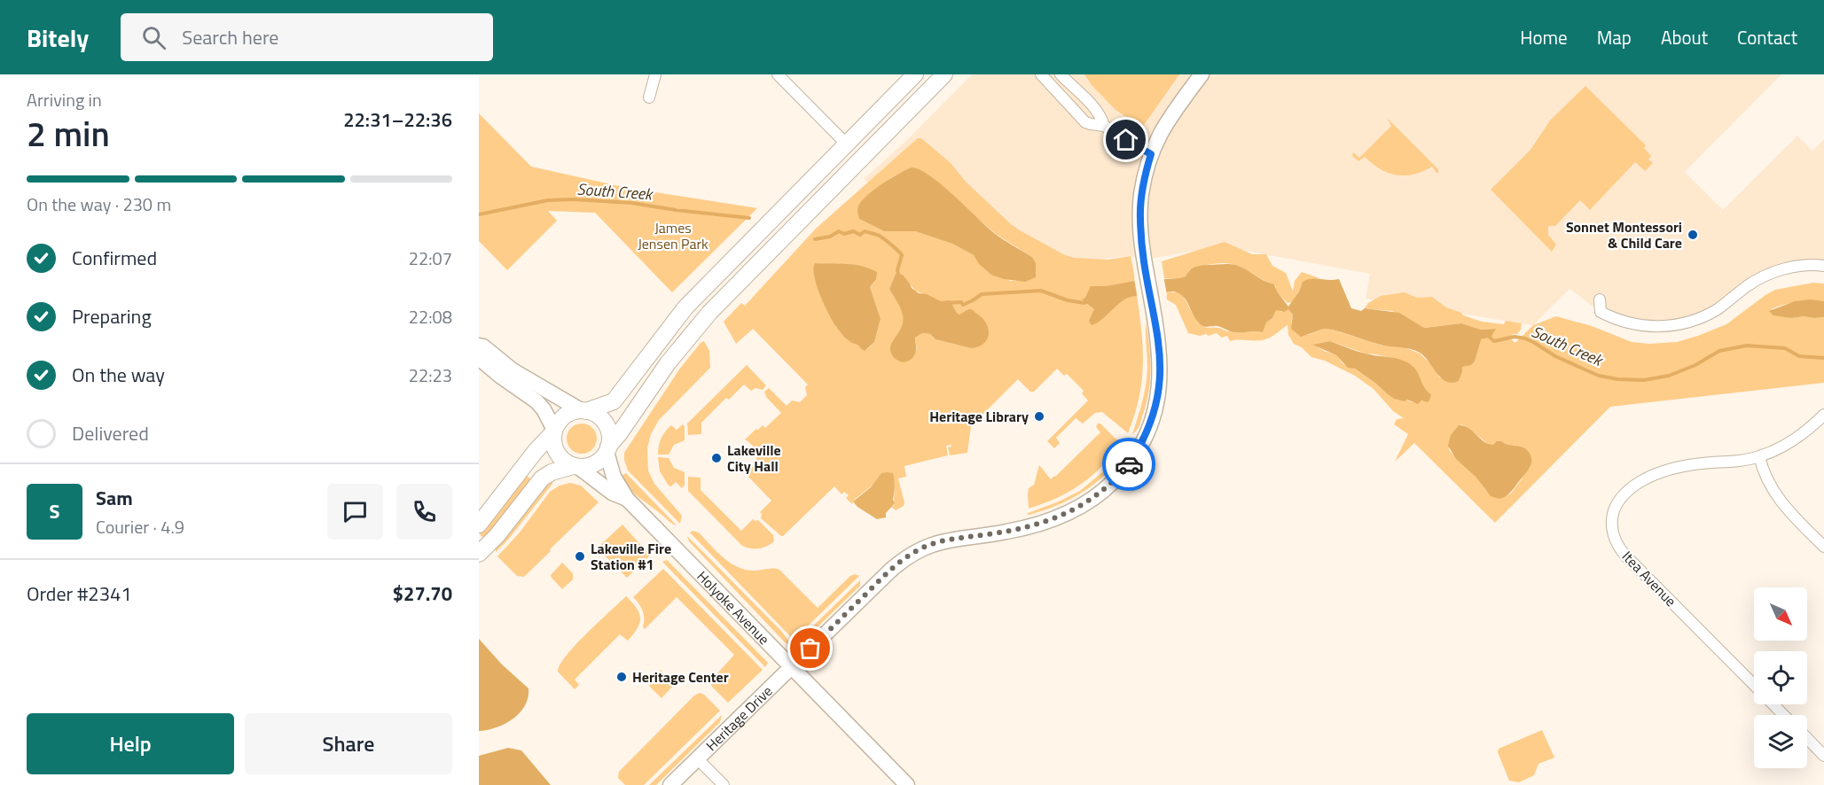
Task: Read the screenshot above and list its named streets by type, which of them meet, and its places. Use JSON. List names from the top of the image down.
{
  "streets": {
    "street": ["Itea Avenue", "Holyoke Avenue", "Heritage Drive"]
  },
  "crossings": [
    ["Holyoke Avenue", "Heritage Drive"]
  ],
  "water": ["South Creek"],
  "parks": ["James Jensen Park"],
  "places": [
    "Sonnet Montessori & Child Care",
    "Heritage Library",
    "Lakeville City Hall",
    "Lakeville Fire Station #1",
    "Heritage Center"
  ],
  "north": "bottom right",
  "page": {
    "header": "Bitely",
    "search": "Search here",
    "nav": [
      "Home",
      "Map",
      "About",
      "Contact"
    ],
    "heading": ["2 min", "Arriving in", "22:31–22:36"],
    "panel": [
      "Sam",
      "Courier · 4.9",
      "Order #2341",
      "$27.70"
    ],
    "bar": "On the way · 230 m",
    "list": [
      ["Confirmed", "22:07"],
      ["Preparing", "22:08"],
      ["On the way", "22:23"],
      "Delivered"
    ],
    "round": "S",
    "buttons": ["Help", "Share"]
  }
}
